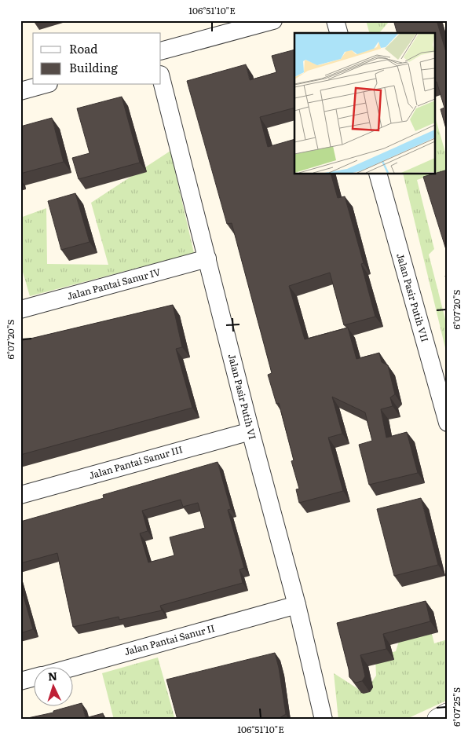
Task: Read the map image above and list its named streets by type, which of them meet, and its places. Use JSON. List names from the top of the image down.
{
  "streets": {
    "street": [
      "Jalan Pantai Sanur IV",
      "Jalan Pasir Putih VII",
      "Jalan Pasir Putih VI",
      "Jalan Pantai Sanur III",
      "Jalan Pantai Sanur II"
    ]
  },
  "crossings": [
    ["Jalan Pantai Sanur IV", "Jalan Pasir Putih VI"],
    ["Jalan Pasir Putih VI", "Jalan Pantai Sanur III"],
    ["Jalan Pasir Putih VI", "Jalan Pantai Sanur II"]
  ],
  "legend": ["Road", "Building"],
  "north": "top",
  "coordinates": ["106°51'10\"E", "6°07'20\"S", "6°07'25\"S"]
}
